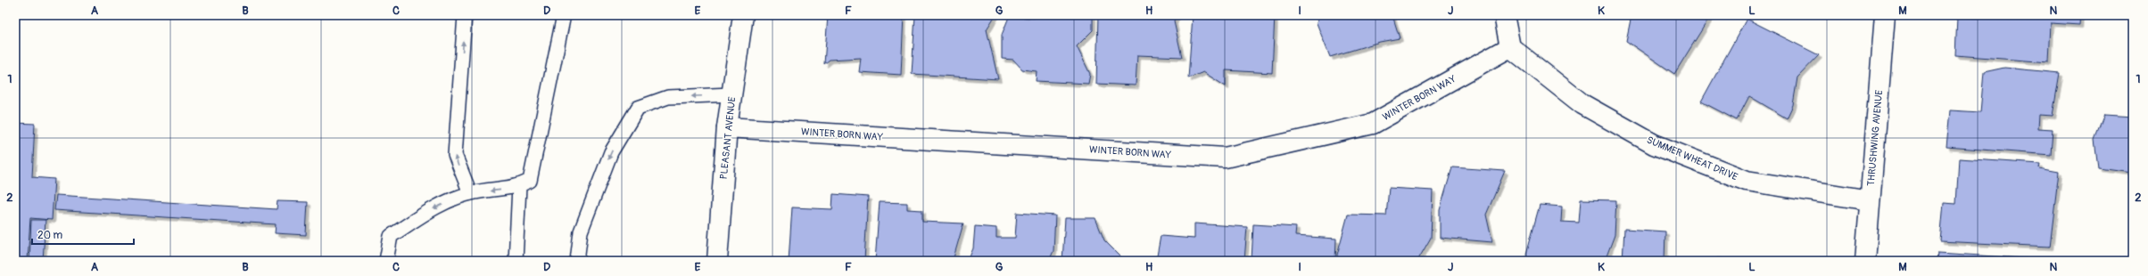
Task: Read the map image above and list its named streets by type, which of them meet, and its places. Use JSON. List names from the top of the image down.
{
  "streets": {
    "street": [
      "WINTER BORN WAY",
      "PLEASANT AVENUE",
      "THRUSHWING AVENUE",
      "SUMMER WHEAT DRIVE"
    ]
  },
  "crossings": [
    ["WINTER BORN WAY", "PLEASANT AVENUE"],
    ["WINTER BORN WAY", "SUMMER WHEAT DRIVE"],
    ["THRUSHWING AVENUE", "SUMMER WHEAT DRIVE"]
  ],
  "scale_bar": "20 m",
  "grid": {
    "columns": [
      "A",
      "B",
      "C",
      "D",
      "E",
      "F",
      "G",
      "H",
      "I",
      "J",
      "K",
      "L",
      "M",
      "N"
    ],
    "rows": ["1", "2"]
  }
}
